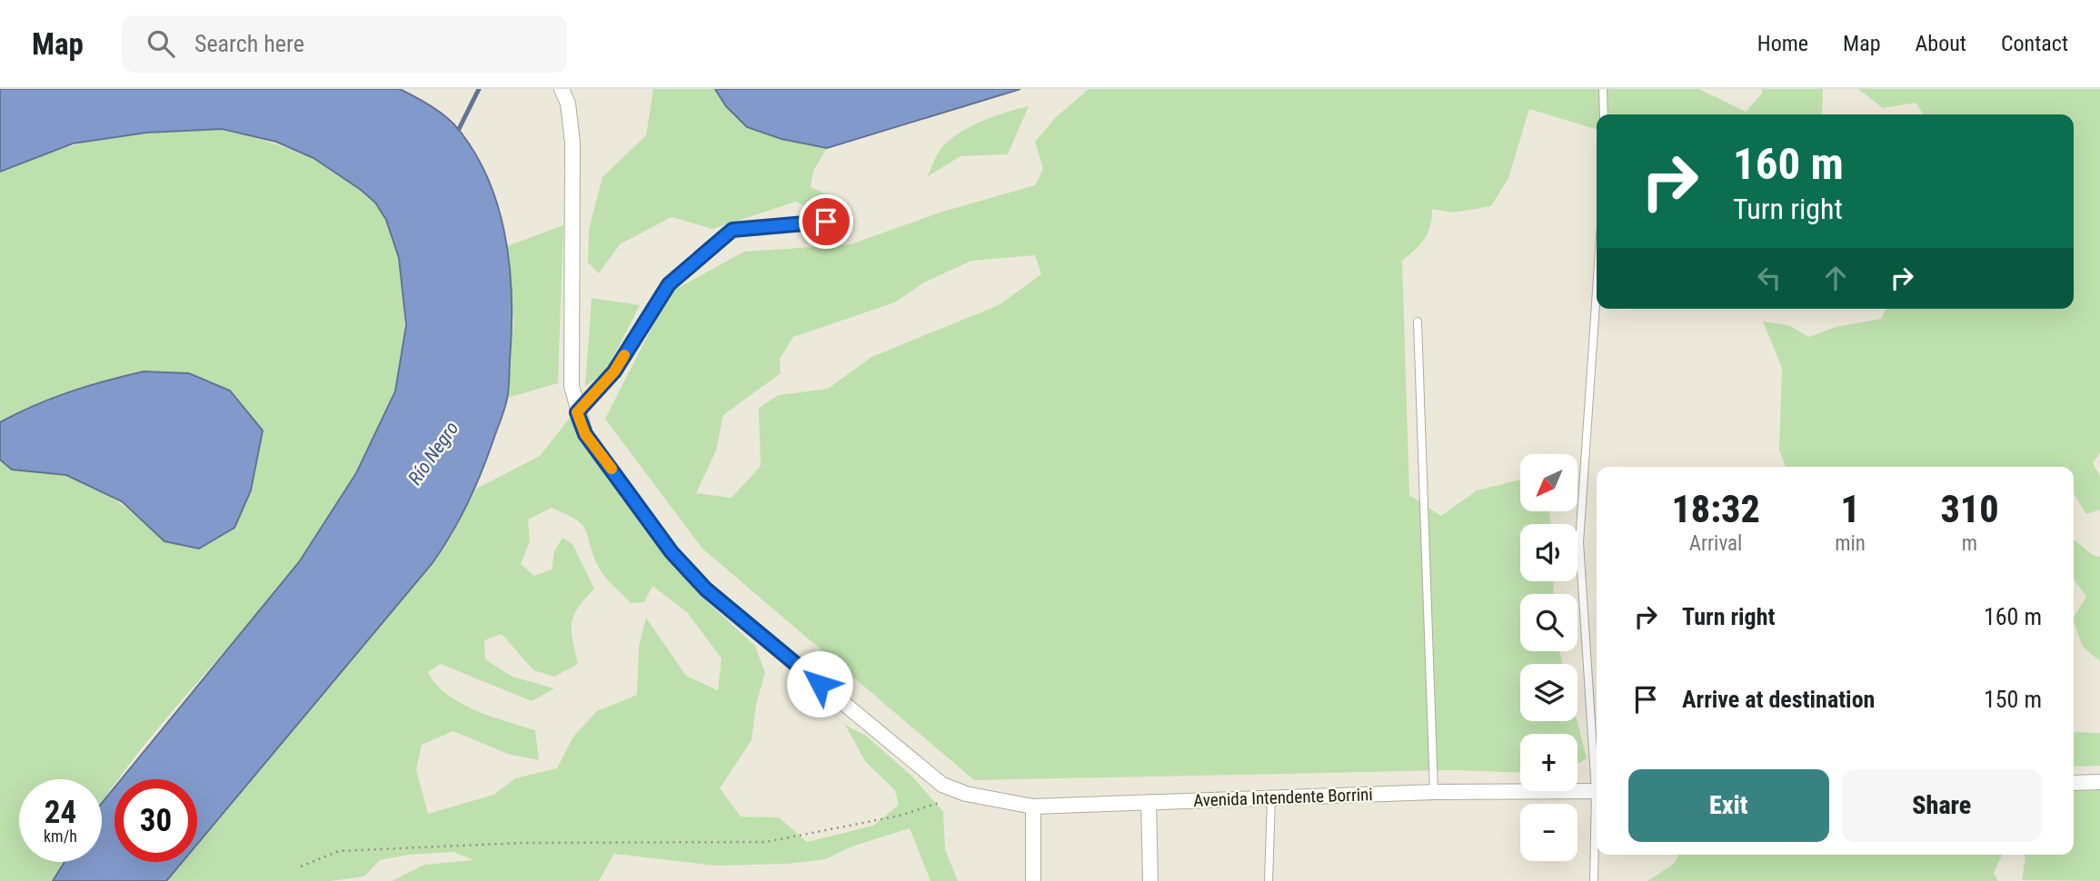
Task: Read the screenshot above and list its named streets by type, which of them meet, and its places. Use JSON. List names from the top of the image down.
{
  "streets": {
    "street": ["Avenida Intendente Borrini"]
  },
  "water": ["Río Negro"],
  "north": "bottom left",
  "page": {
    "header": "Map",
    "search": "Search here",
    "nav": [
      "Home",
      "Map",
      "About",
      "Contact"
    ],
    "turn": ["160 m", "Turn right"],
    "map_buttons": ["+", "−"],
    "eta": [
      "18:32",
      "Arrival",
      "1",
      "min",
      "310",
      "m"
    ],
    "list": [
      {
        "name": "Turn right",
        "value": "160 m"
      },
      {
        "name": "Arrive at destination",
        "value": "150 m"
      }
    ],
    "buttons": ["Exit", "Share"],
    "speed": "24 km/h",
    "limit": "30"
  }
}
